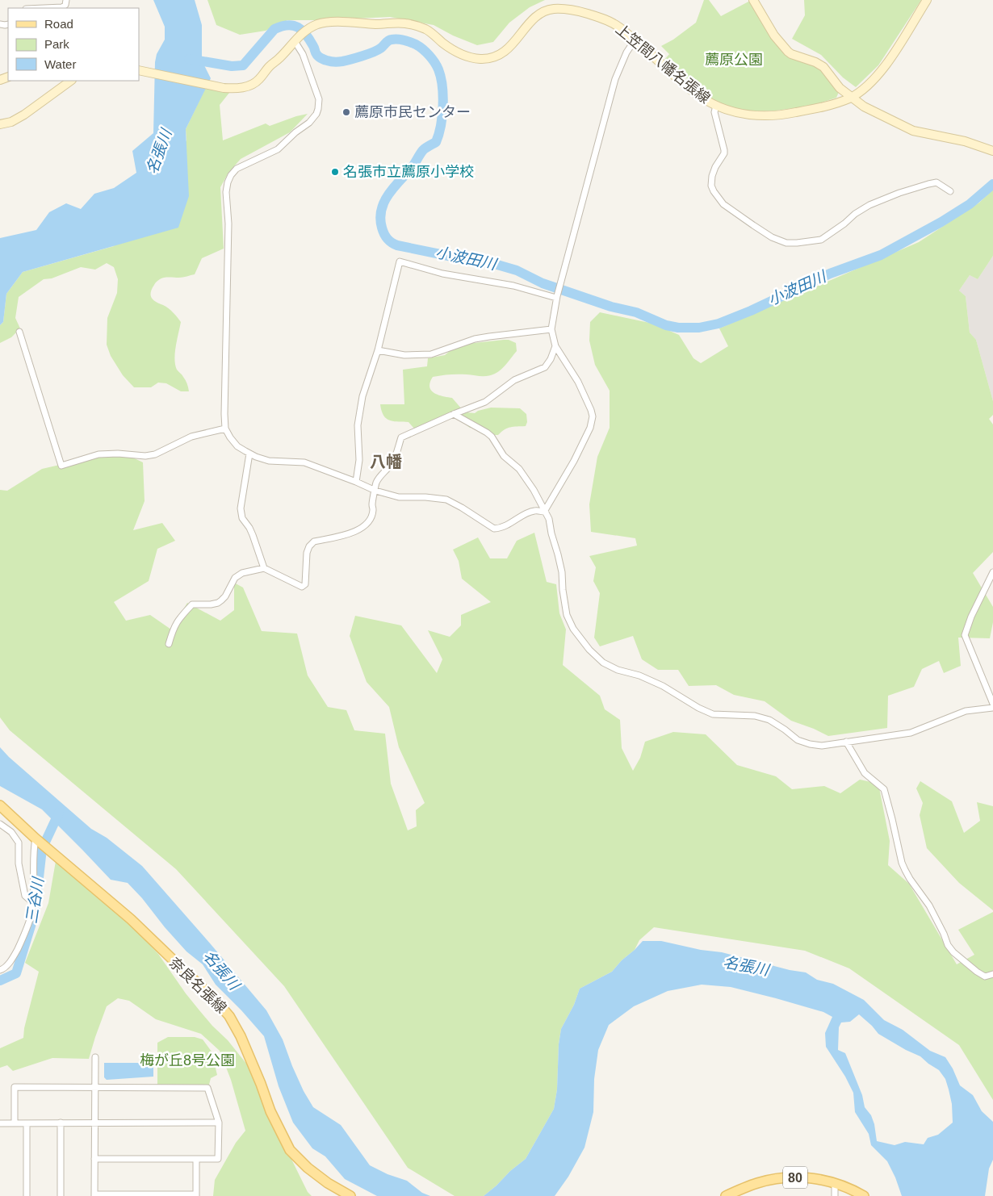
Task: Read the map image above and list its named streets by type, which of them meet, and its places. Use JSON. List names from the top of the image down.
{
  "streets": {
    "main road": ["上笠間八幡名張線", "奈良名張線", "80"]
  },
  "districts": ["八幡"],
  "water": ["名張川", "小波田川", "三谷川"],
  "parks": ["薦原公園", "梅が丘8号公園"],
  "places": ["薦原市民センター", "名張市立薦原小学校"],
  "legend": ["Road", "Park", "Water"]
}
